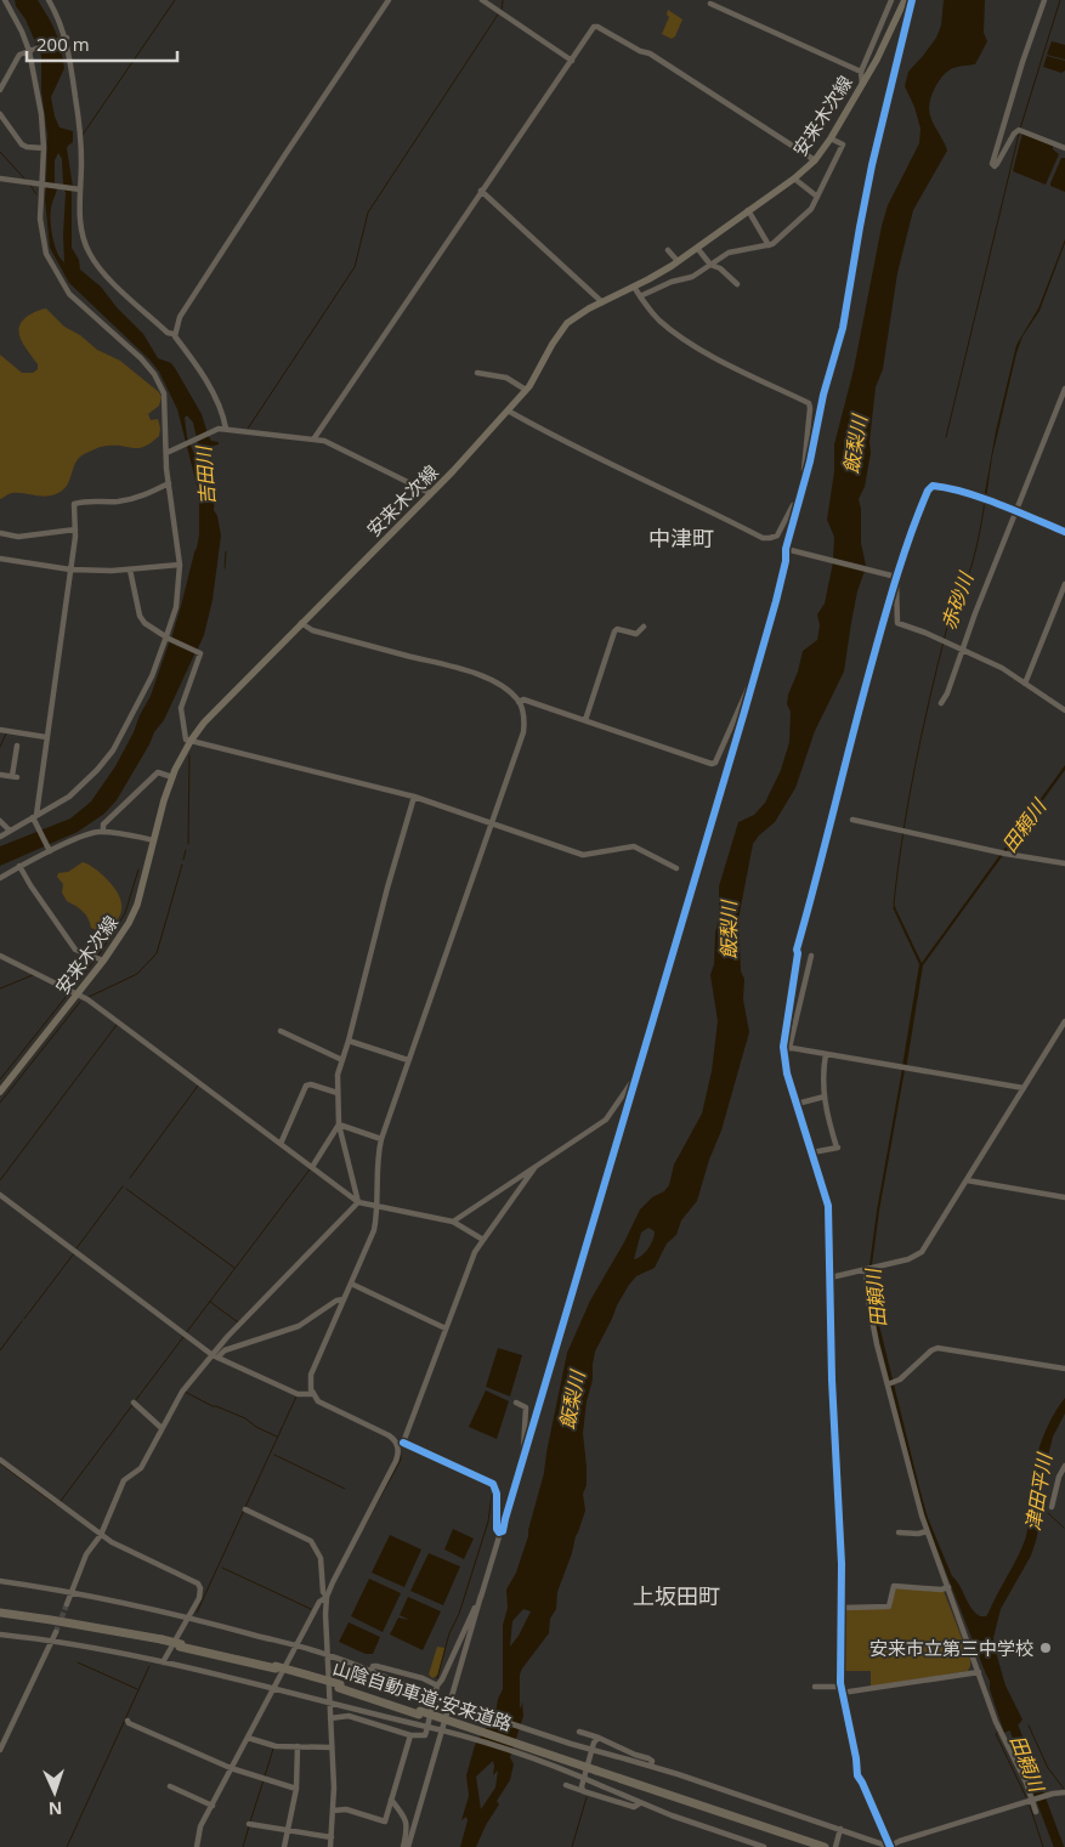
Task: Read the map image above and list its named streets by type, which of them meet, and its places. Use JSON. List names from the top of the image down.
{
  "streets": {
    "highway": ["山陰自動車道;安来道路"],
    "main road": ["安来木次線"]
  },
  "districts": ["中津町", "上坂田町"],
  "water": [
    "飯梨川",
    "吉田川",
    "赤砂川",
    "田頼川",
    "津田平川"
  ],
  "places": ["安来市立第三中学校"],
  "scale_bar": "200 m",
  "north": "bottom"
}
